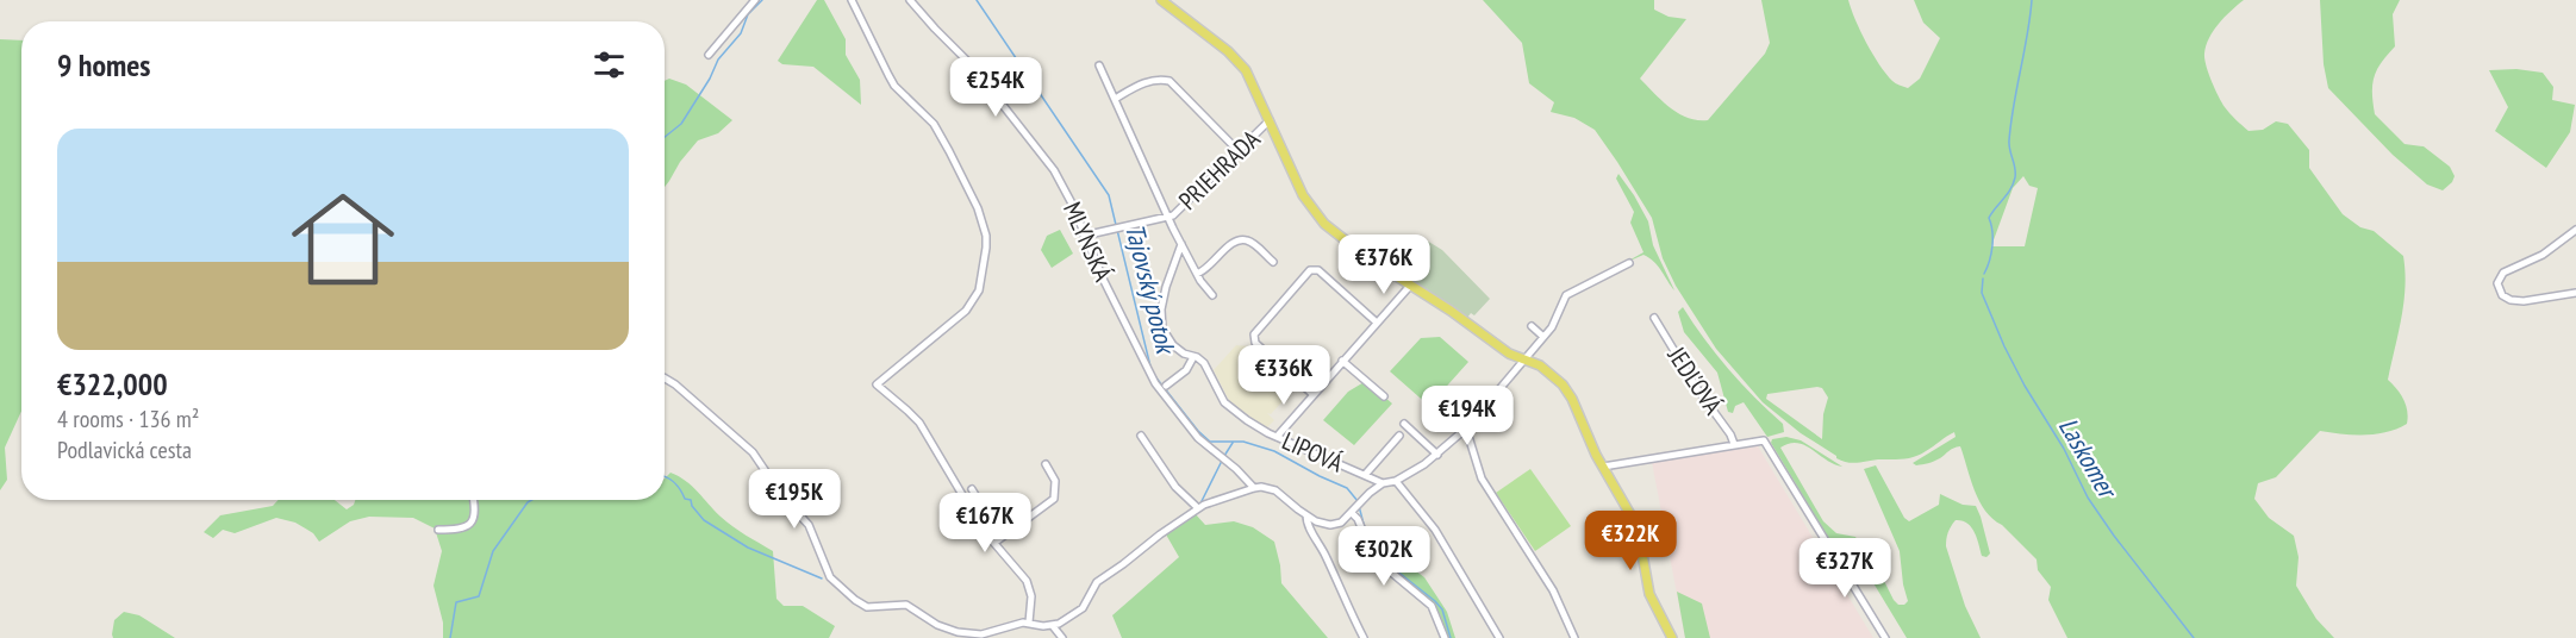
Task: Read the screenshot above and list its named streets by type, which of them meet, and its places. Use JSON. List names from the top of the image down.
{
  "streets": {
    "street": [
      "PRIEHRADA",
      "MLYNSKÁ",
      "JEDĽOVÁ",
      "LIPOVÁ"
    ]
  },
  "crossings": [
    ["PRIEHRADA", "MLYNSKÁ"]
  ],
  "water": ["Tajovský potok", "Laskomer"],
  "page": {
    "heading": "9 homes",
    "price": [
      "€254K",
      "€376K",
      "€336K",
      "€194K",
      "€195K",
      "€167K",
      "€322K",
      "€302K",
      "€327K"
    ],
    "list": [
      {
        "name": "€322,000",
        "note": "4 rooms · 136 m² · Podlavická cesta"
      }
    ]
  }
}
